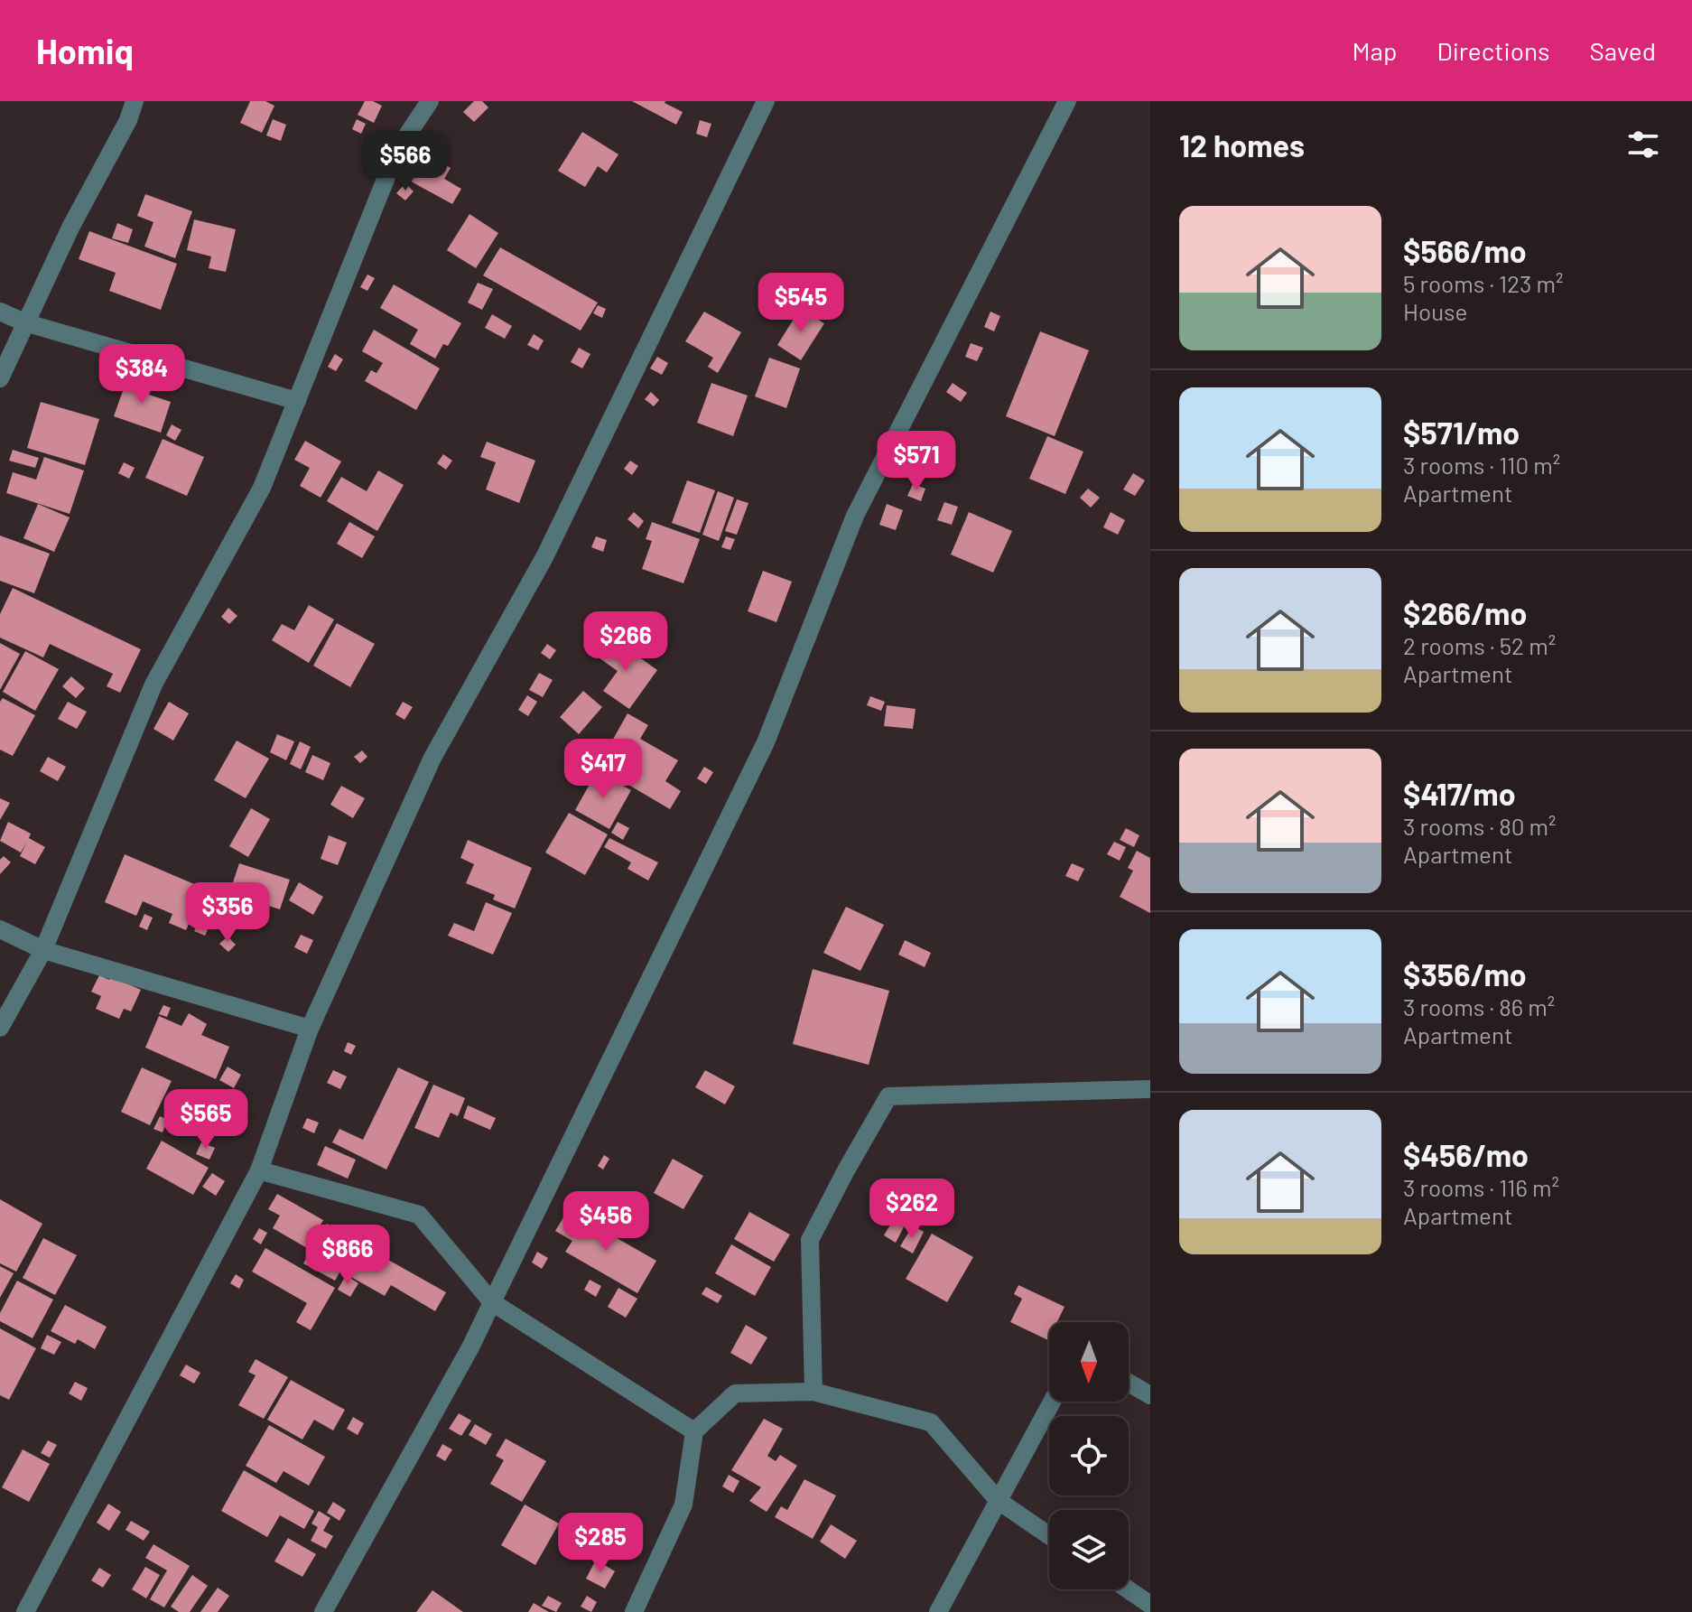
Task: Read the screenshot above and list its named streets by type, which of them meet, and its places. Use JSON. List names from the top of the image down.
{
  "north": "bottom",
  "page": {
    "header": "Homiq",
    "nav": ["Map", "Directions", "Saved"],
    "heading": "12 homes",
    "price": [
      "$566",
      "$545",
      "$384",
      "$571",
      "$266",
      "$417",
      "$356",
      "$565",
      "$262",
      "$456",
      "$866",
      "$285"
    ],
    "list": [
      {
        "name": "$566/mo",
        "note": "5 rooms · 123 m² · House"
      },
      {
        "name": "$571/mo",
        "note": "3 rooms · 110 m² · Apartment"
      },
      {
        "name": "$266/mo",
        "note": "2 rooms · 52 m² · Apartment"
      },
      {
        "name": "$417/mo",
        "note": "3 rooms · 80 m² · Apartment"
      },
      {
        "name": "$356/mo",
        "note": "3 rooms · 86 m² · Apartment"
      },
      {
        "name": "$456/mo",
        "note": "3 rooms · 116 m² · Apartment"
      }
    ]
  }
}
